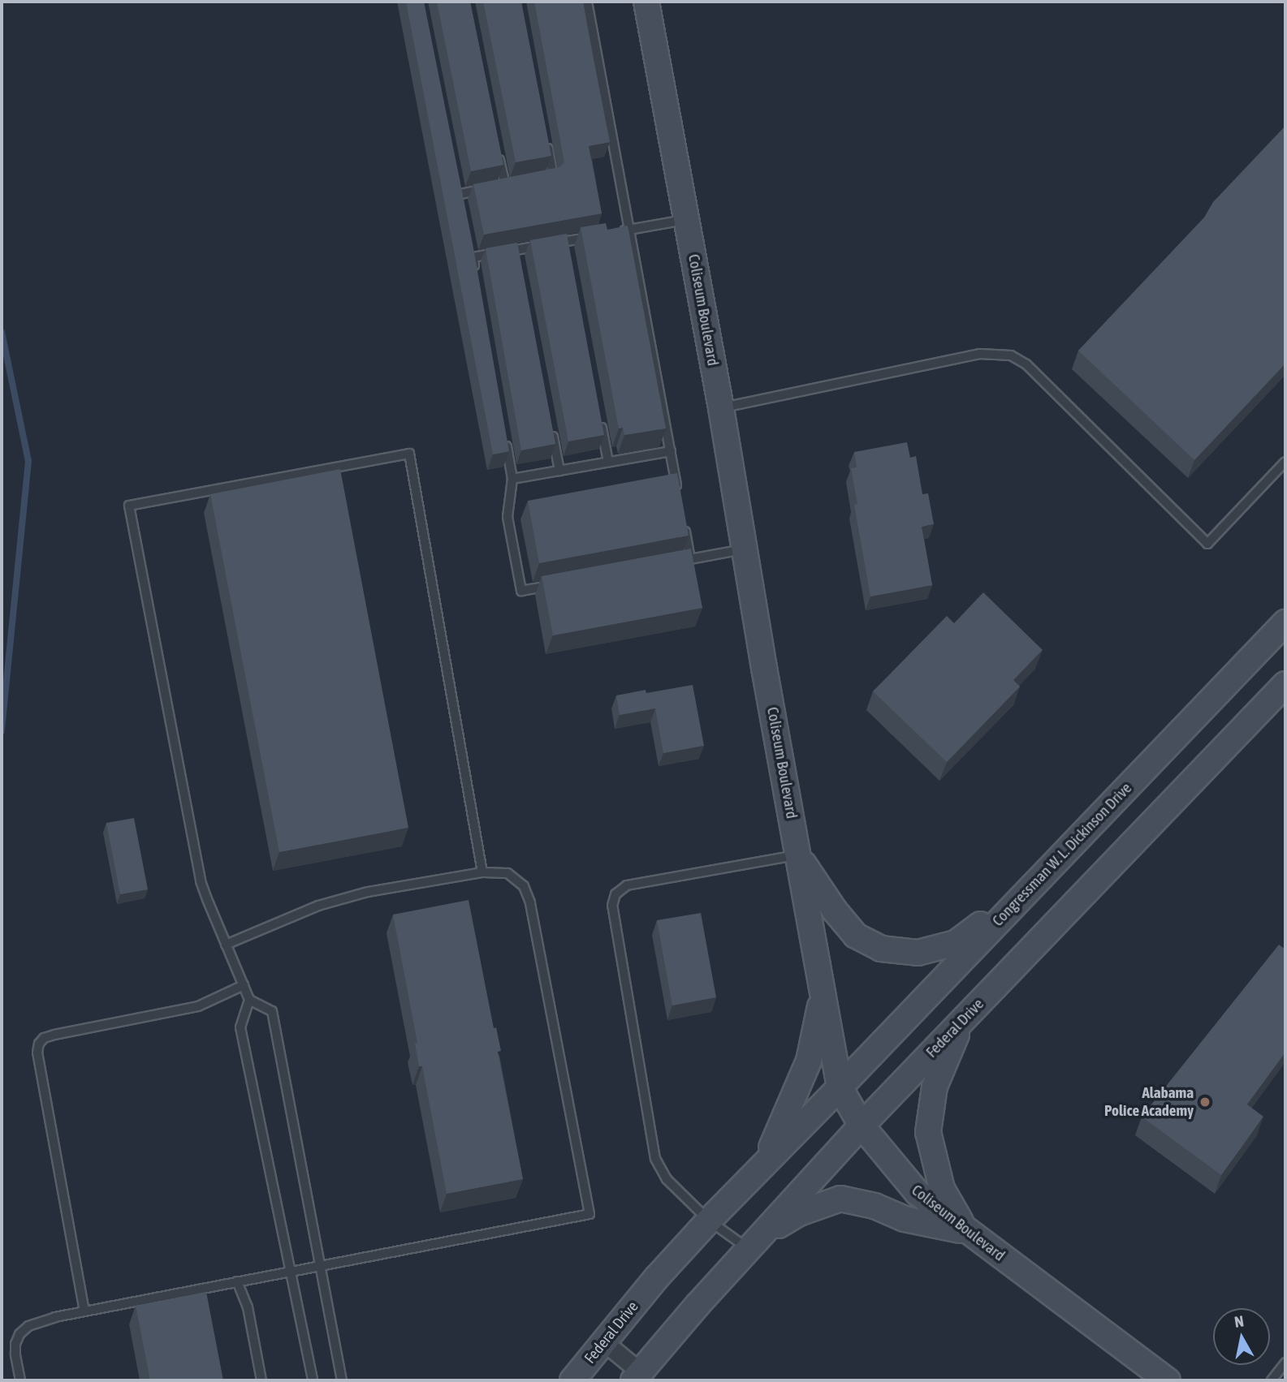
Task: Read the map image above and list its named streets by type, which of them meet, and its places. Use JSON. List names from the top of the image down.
{
  "streets": {
    "main road": ["Coliseum Boulevard", "Congressman W. L. Dickinson Drive", "Federal Drive"]
  },
  "crossings": [
    ["Coliseum Boulevard", "Congressman W. L. Dickinson Drive"],
    ["Coliseum Boulevard", "Federal Drive"],
    ["Congressman W. L. Dickinson Drive", "Federal Drive"]
  ],
  "places": ["Alabama Police Academy"],
  "north": "top"
}
